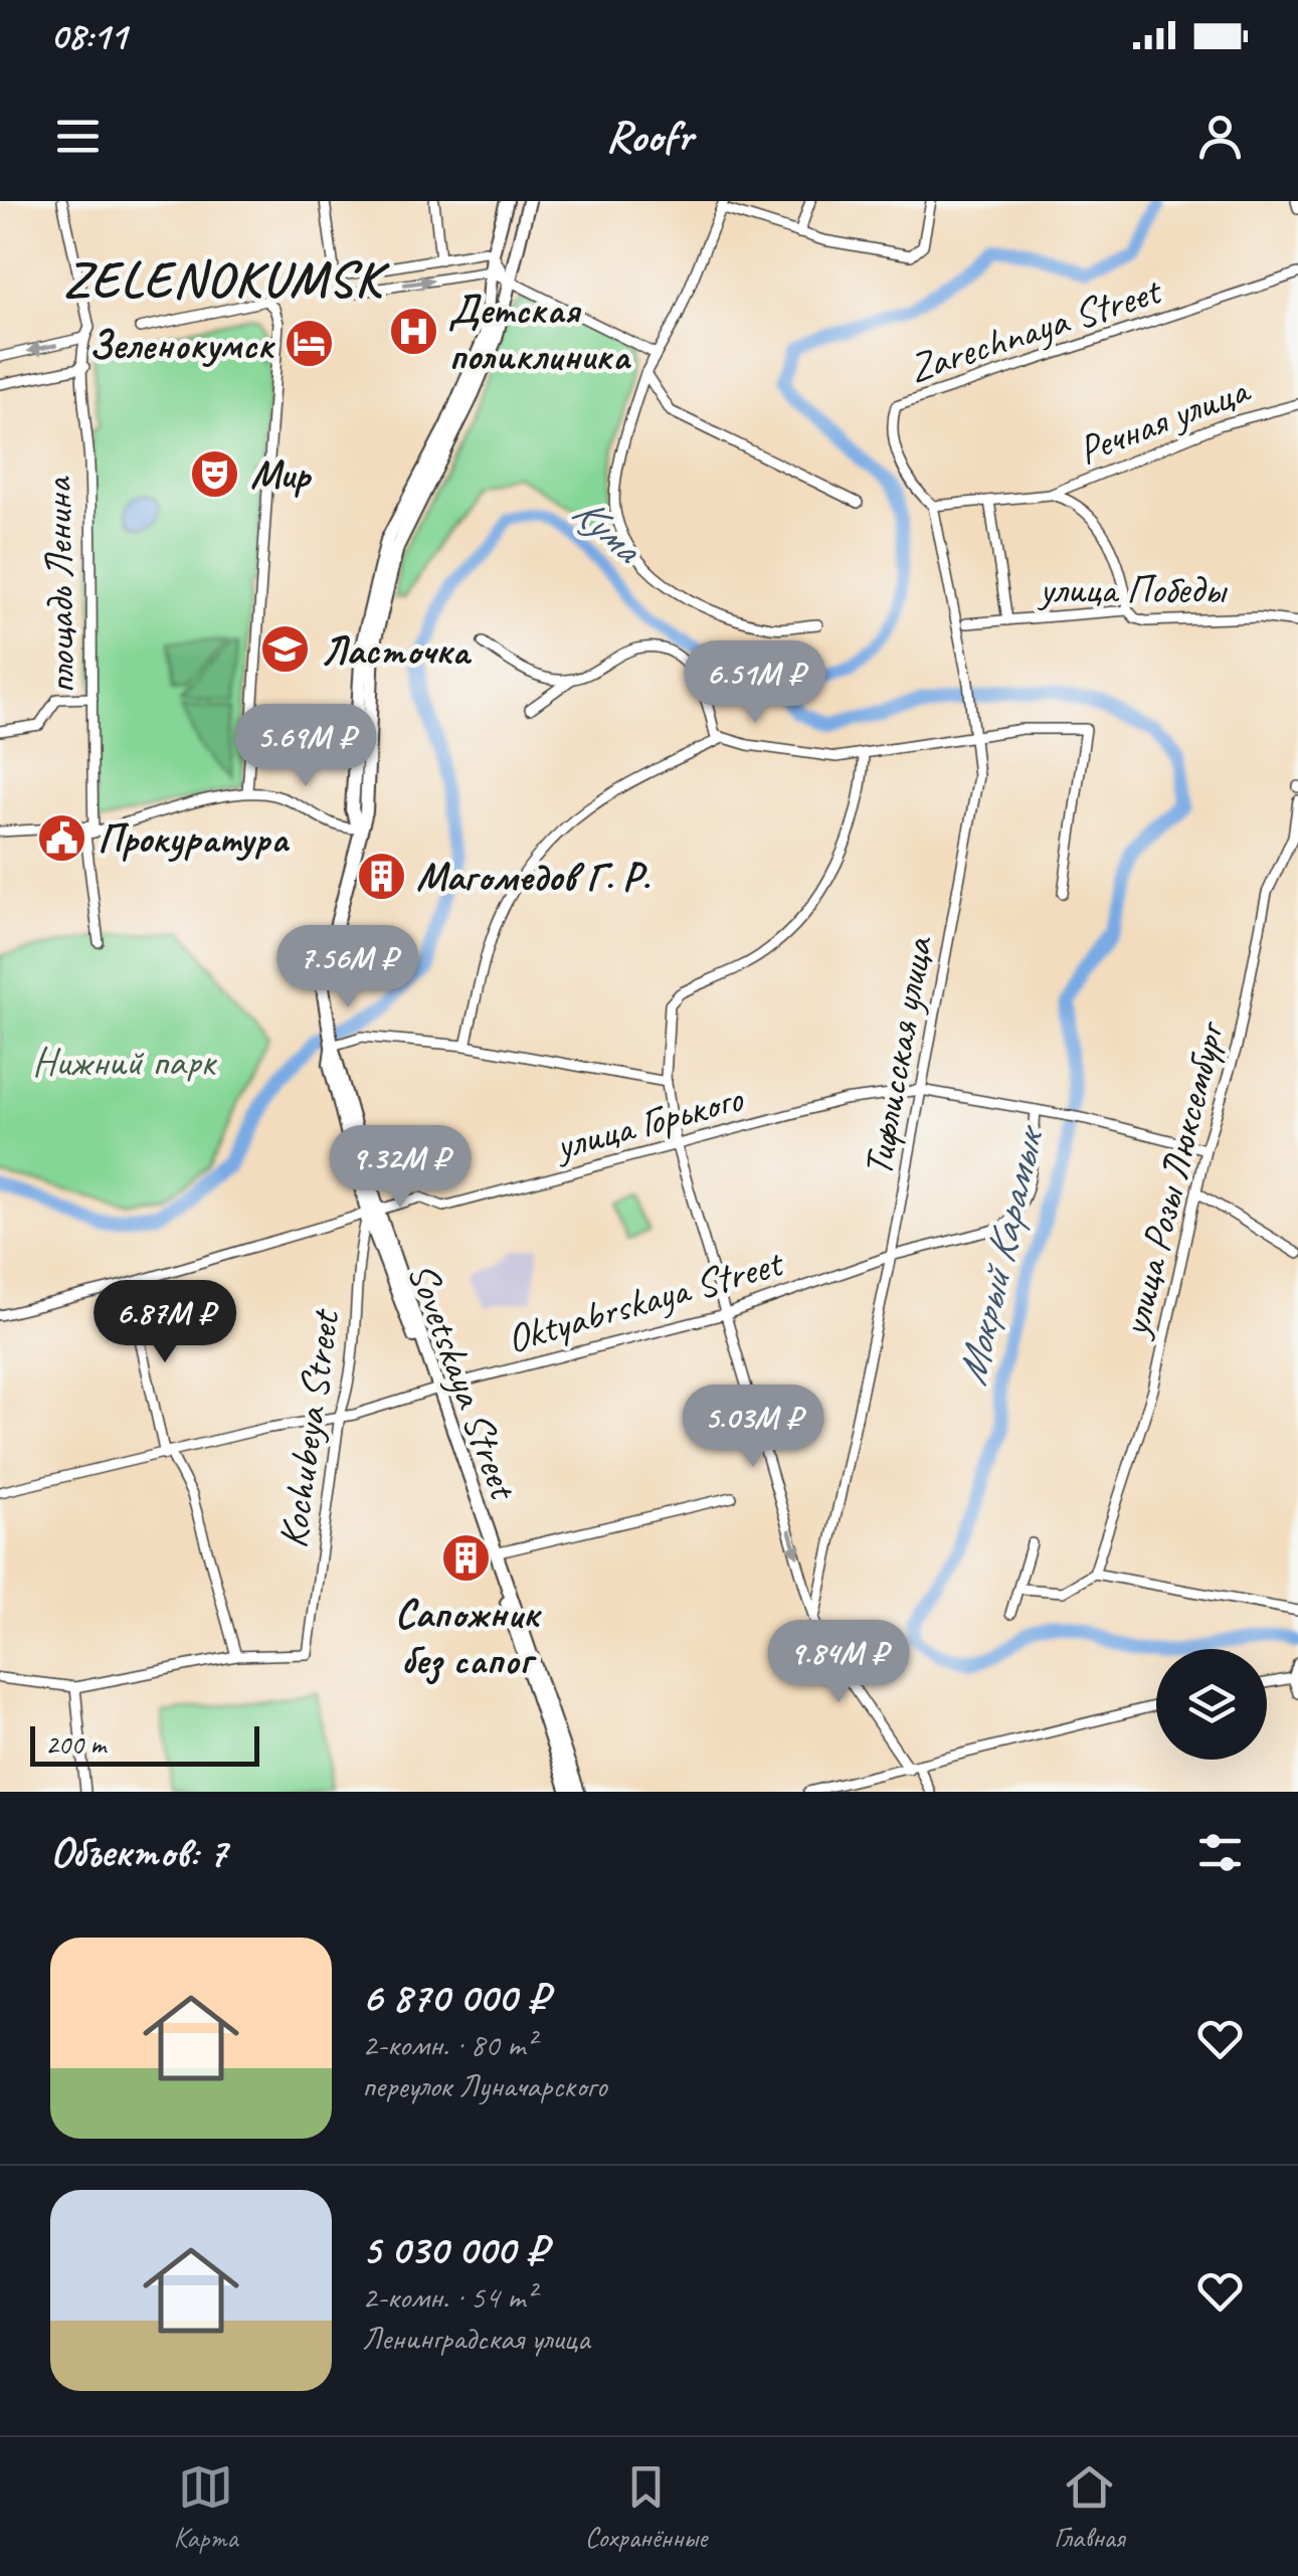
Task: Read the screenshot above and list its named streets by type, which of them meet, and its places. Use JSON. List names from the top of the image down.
{
  "streets": {
    "street": [
      "Zarechnaya Street",
      "Речная улица",
      "площадь Ленина",
      "улица Победы",
      "Тифлисская улица",
      "улица Горького",
      "улица Розы Люксембург",
      "Oktyabrskaya Street",
      "Sovetskaya Street",
      "Kochubeya Street"
    ]
  },
  "crossings": [
    ["Zarechnaya Street", "Речная улица"],
    ["Zarechnaya Street", "Тифлисская улица"],
    ["Речная улица", "улица Победы"],
    ["Речная улица", "Тифлисская улица"],
    ["Тифлисская улица", "улица Горького"],
    ["Тифлисская улица", "Oktyabrskaya Street"],
    ["улица Горького", "улица Розы Люксембург"],
    ["улица Горького", "Oktyabrskaya Street"],
    ["улица Горького", "Sovetskaya Street"],
    ["улица Горького", "Kochubeya Street"],
    ["Oktyabrskaya Street", "Sovetskaya Street"],
    ["Oktyabrskaya Street", "Kochubeya Street"],
    ["Sovetskaya Street", "Kochubeya Street"]
  ],
  "districts": ["ZELENOKUMSK"],
  "water": ["Кума", "Мокрый Карамык"],
  "parks": ["Нижний парк"],
  "places": {
    "hospital": ["Детская поликлиника"],
    "hotel": ["Зеленокумск"],
    "theatre": ["Мир"],
    "school or university": ["Ласточка"],
    "public building": ["Прокуратура"],
    "building": ["Магомедов Г. Р.", "Сапожник без сапог"]
  },
  "scale_bar": "200 m",
  "page": {
    "status": "08:11",
    "header": "Roofr",
    "price": [
      "6.51M ₽",
      "5.69M ₽",
      "7.56M ₽",
      "9.32M ₽",
      "6.87M ₽",
      "5.03M ₽",
      "9.84M ₽"
    ],
    "scale": "200 m",
    "heading": "Объектов: 7",
    "list": [
      {
        "name": "6 870 000 ₽",
        "note": "2-комн. · 80 m² · переулок Луначарского"
      },
      {
        "name": "5 030 000 ₽",
        "note": "2-комн. · 54 m² · Ленинградская улица"
      }
    ],
    "tabs": ["Карта", "Сохранённые", "Главная"]
  }
}
